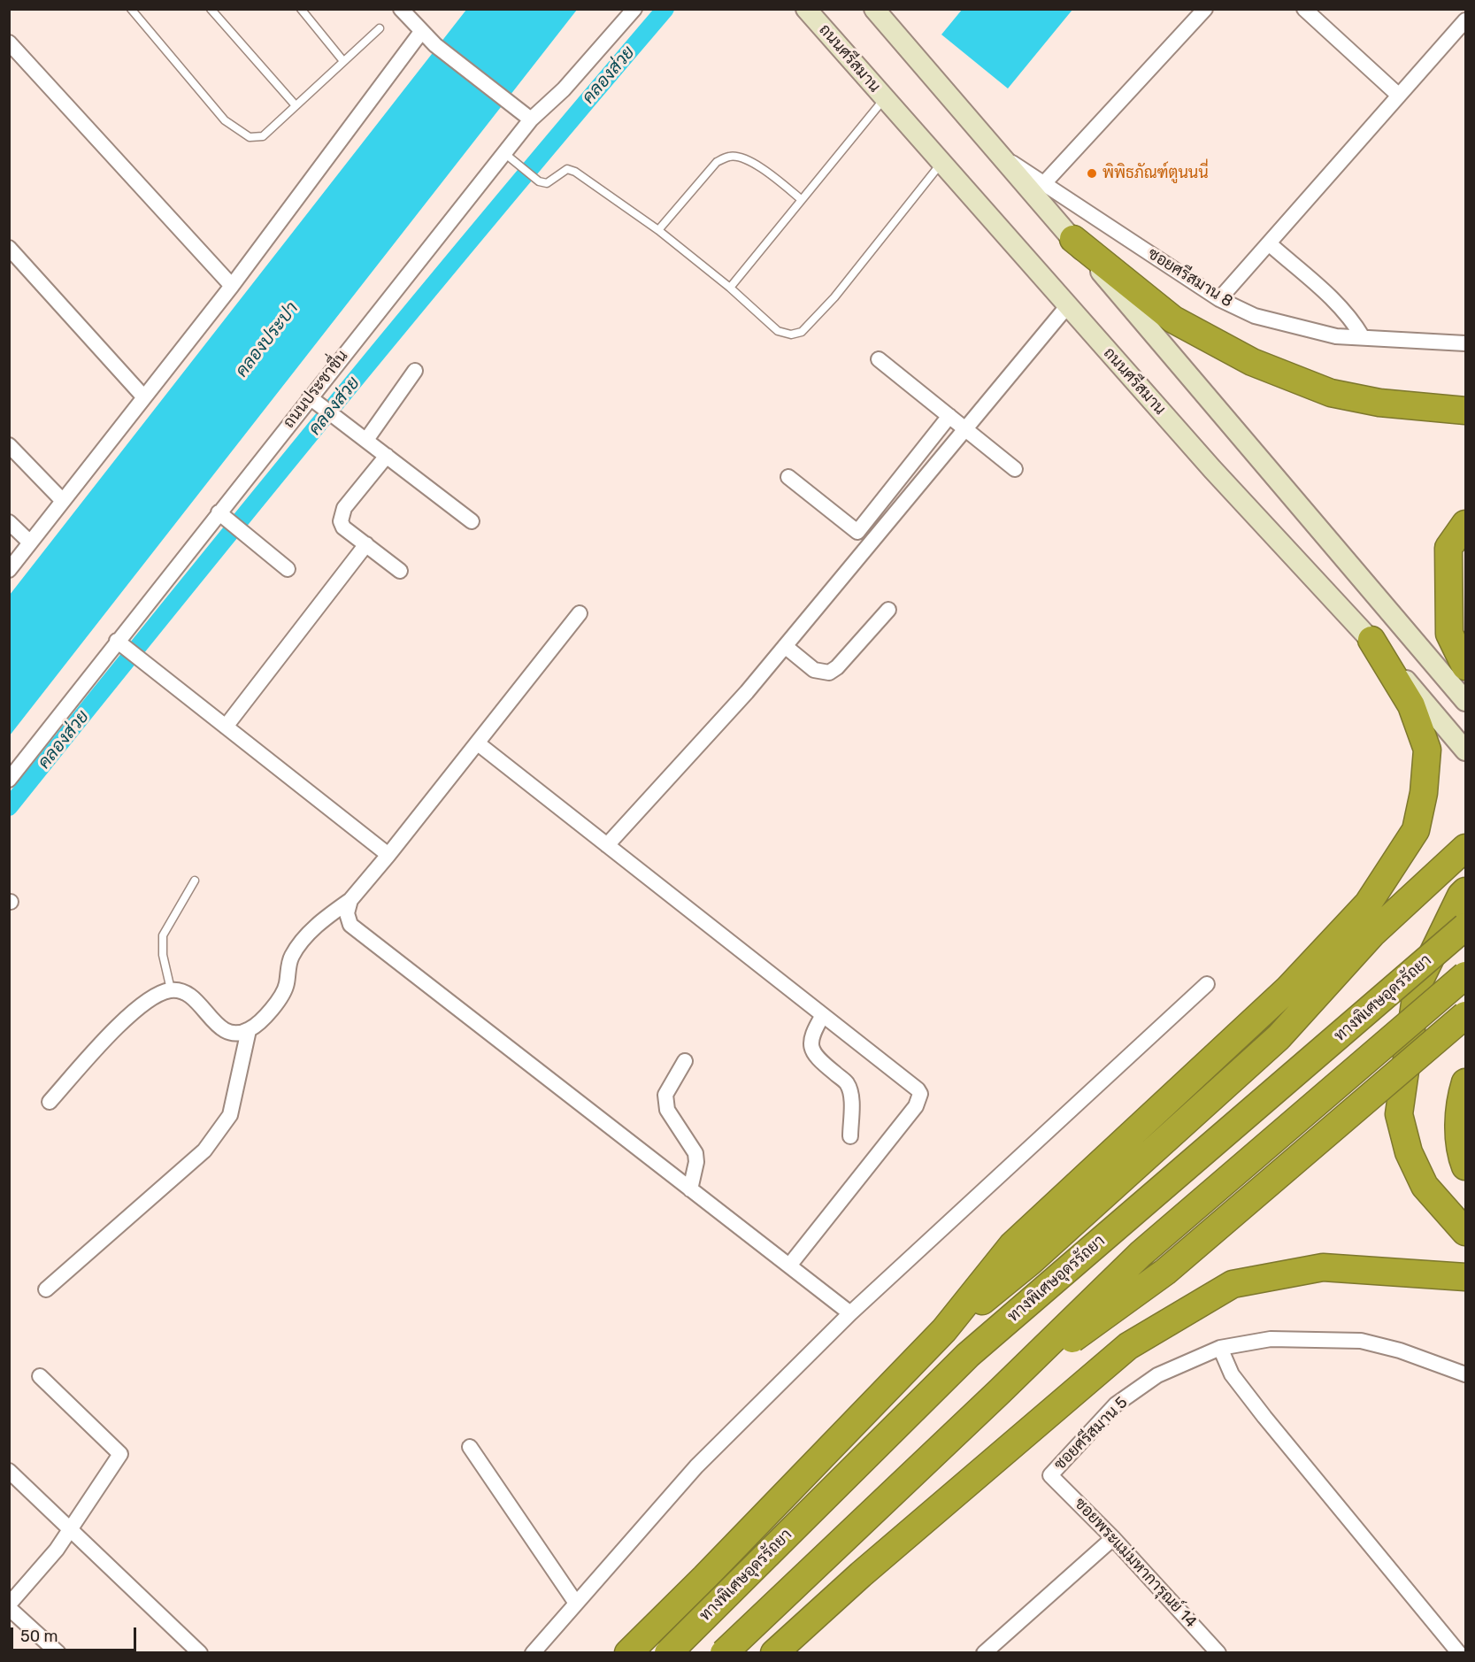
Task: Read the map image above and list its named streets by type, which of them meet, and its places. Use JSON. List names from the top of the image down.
{
  "streets": {
    "highway": ["ทางพิเศษอุดรรัถยา"],
    "main road": ["ถนนศรีสมาน"],
    "street": [
      "ซอยศรีสมาน 8",
      "ถนนประชาชื่น",
      "ซอยศรีสมาน 5",
      "ซอยพระแม่มหาการุณย์ 14"
    ]
  },
  "crossings": [
    ["ซอยศรีสมาน 5", "ซอยพระแม่มหาการุณย์ 14"]
  ],
  "water": ["คลองส่วย", "คลองประปา"],
  "places": ["พิพิธภัณฑ์ตูนนนี่"],
  "scale_bar": "50 m"
}
